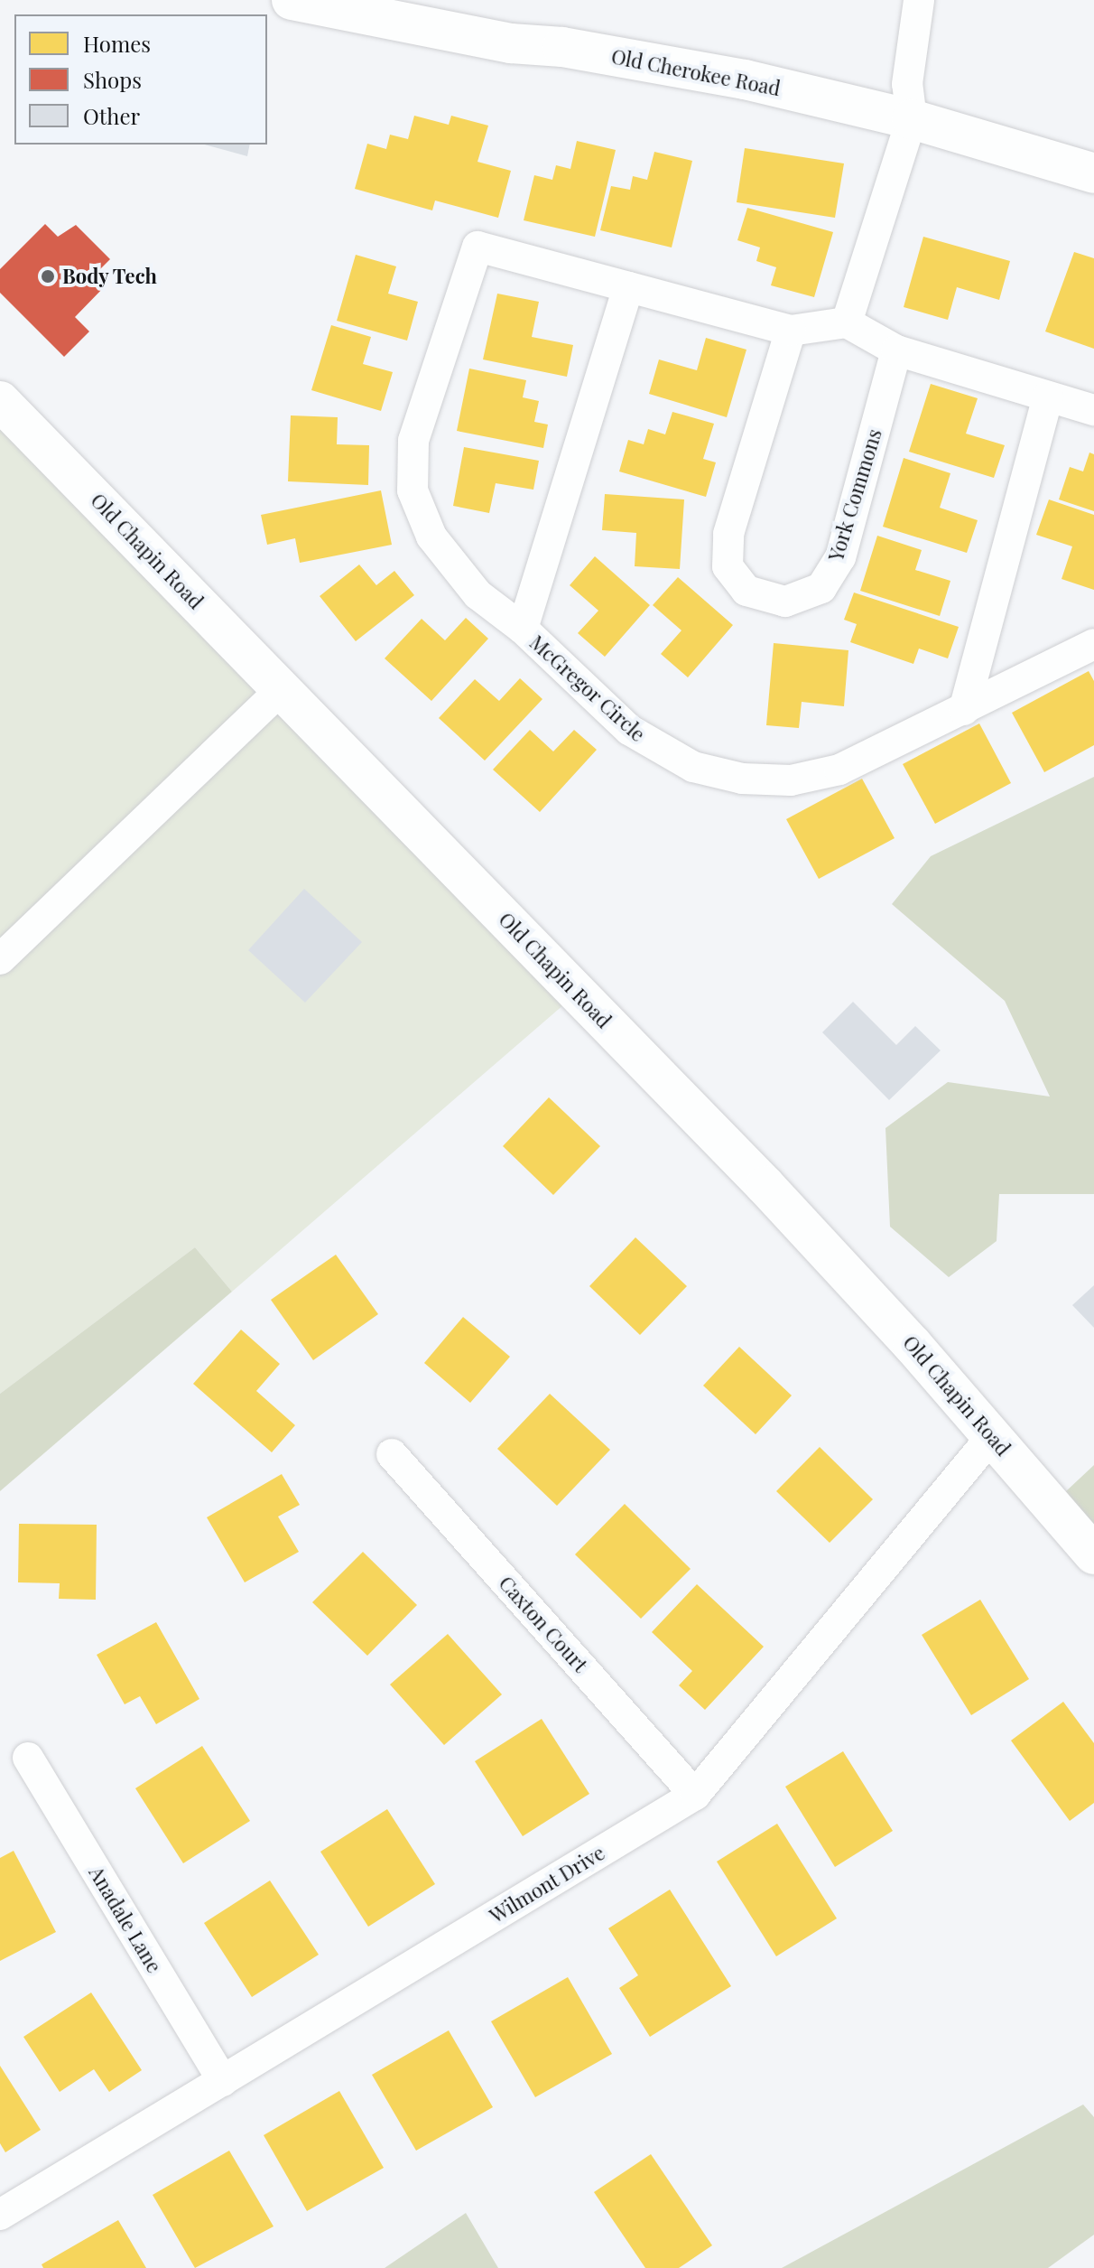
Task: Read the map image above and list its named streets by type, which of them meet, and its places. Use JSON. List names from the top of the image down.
{
  "streets": {
    "street": [
      "Old Cherokee Road",
      "York Commons",
      "Old Chapin Road",
      "McGregor Circle",
      "Caxton Court",
      "Wilmont Drive",
      "Anadale Lane"
    ]
  },
  "crossings": [
    ["Old Chapin Road", "Wilmont Drive"],
    ["Caxton Court", "Wilmont Drive"],
    ["Wilmont Drive", "Anadale Lane"]
  ],
  "places": ["Body Tech"],
  "legend": ["Homes", "Shops", "Other"]
}
